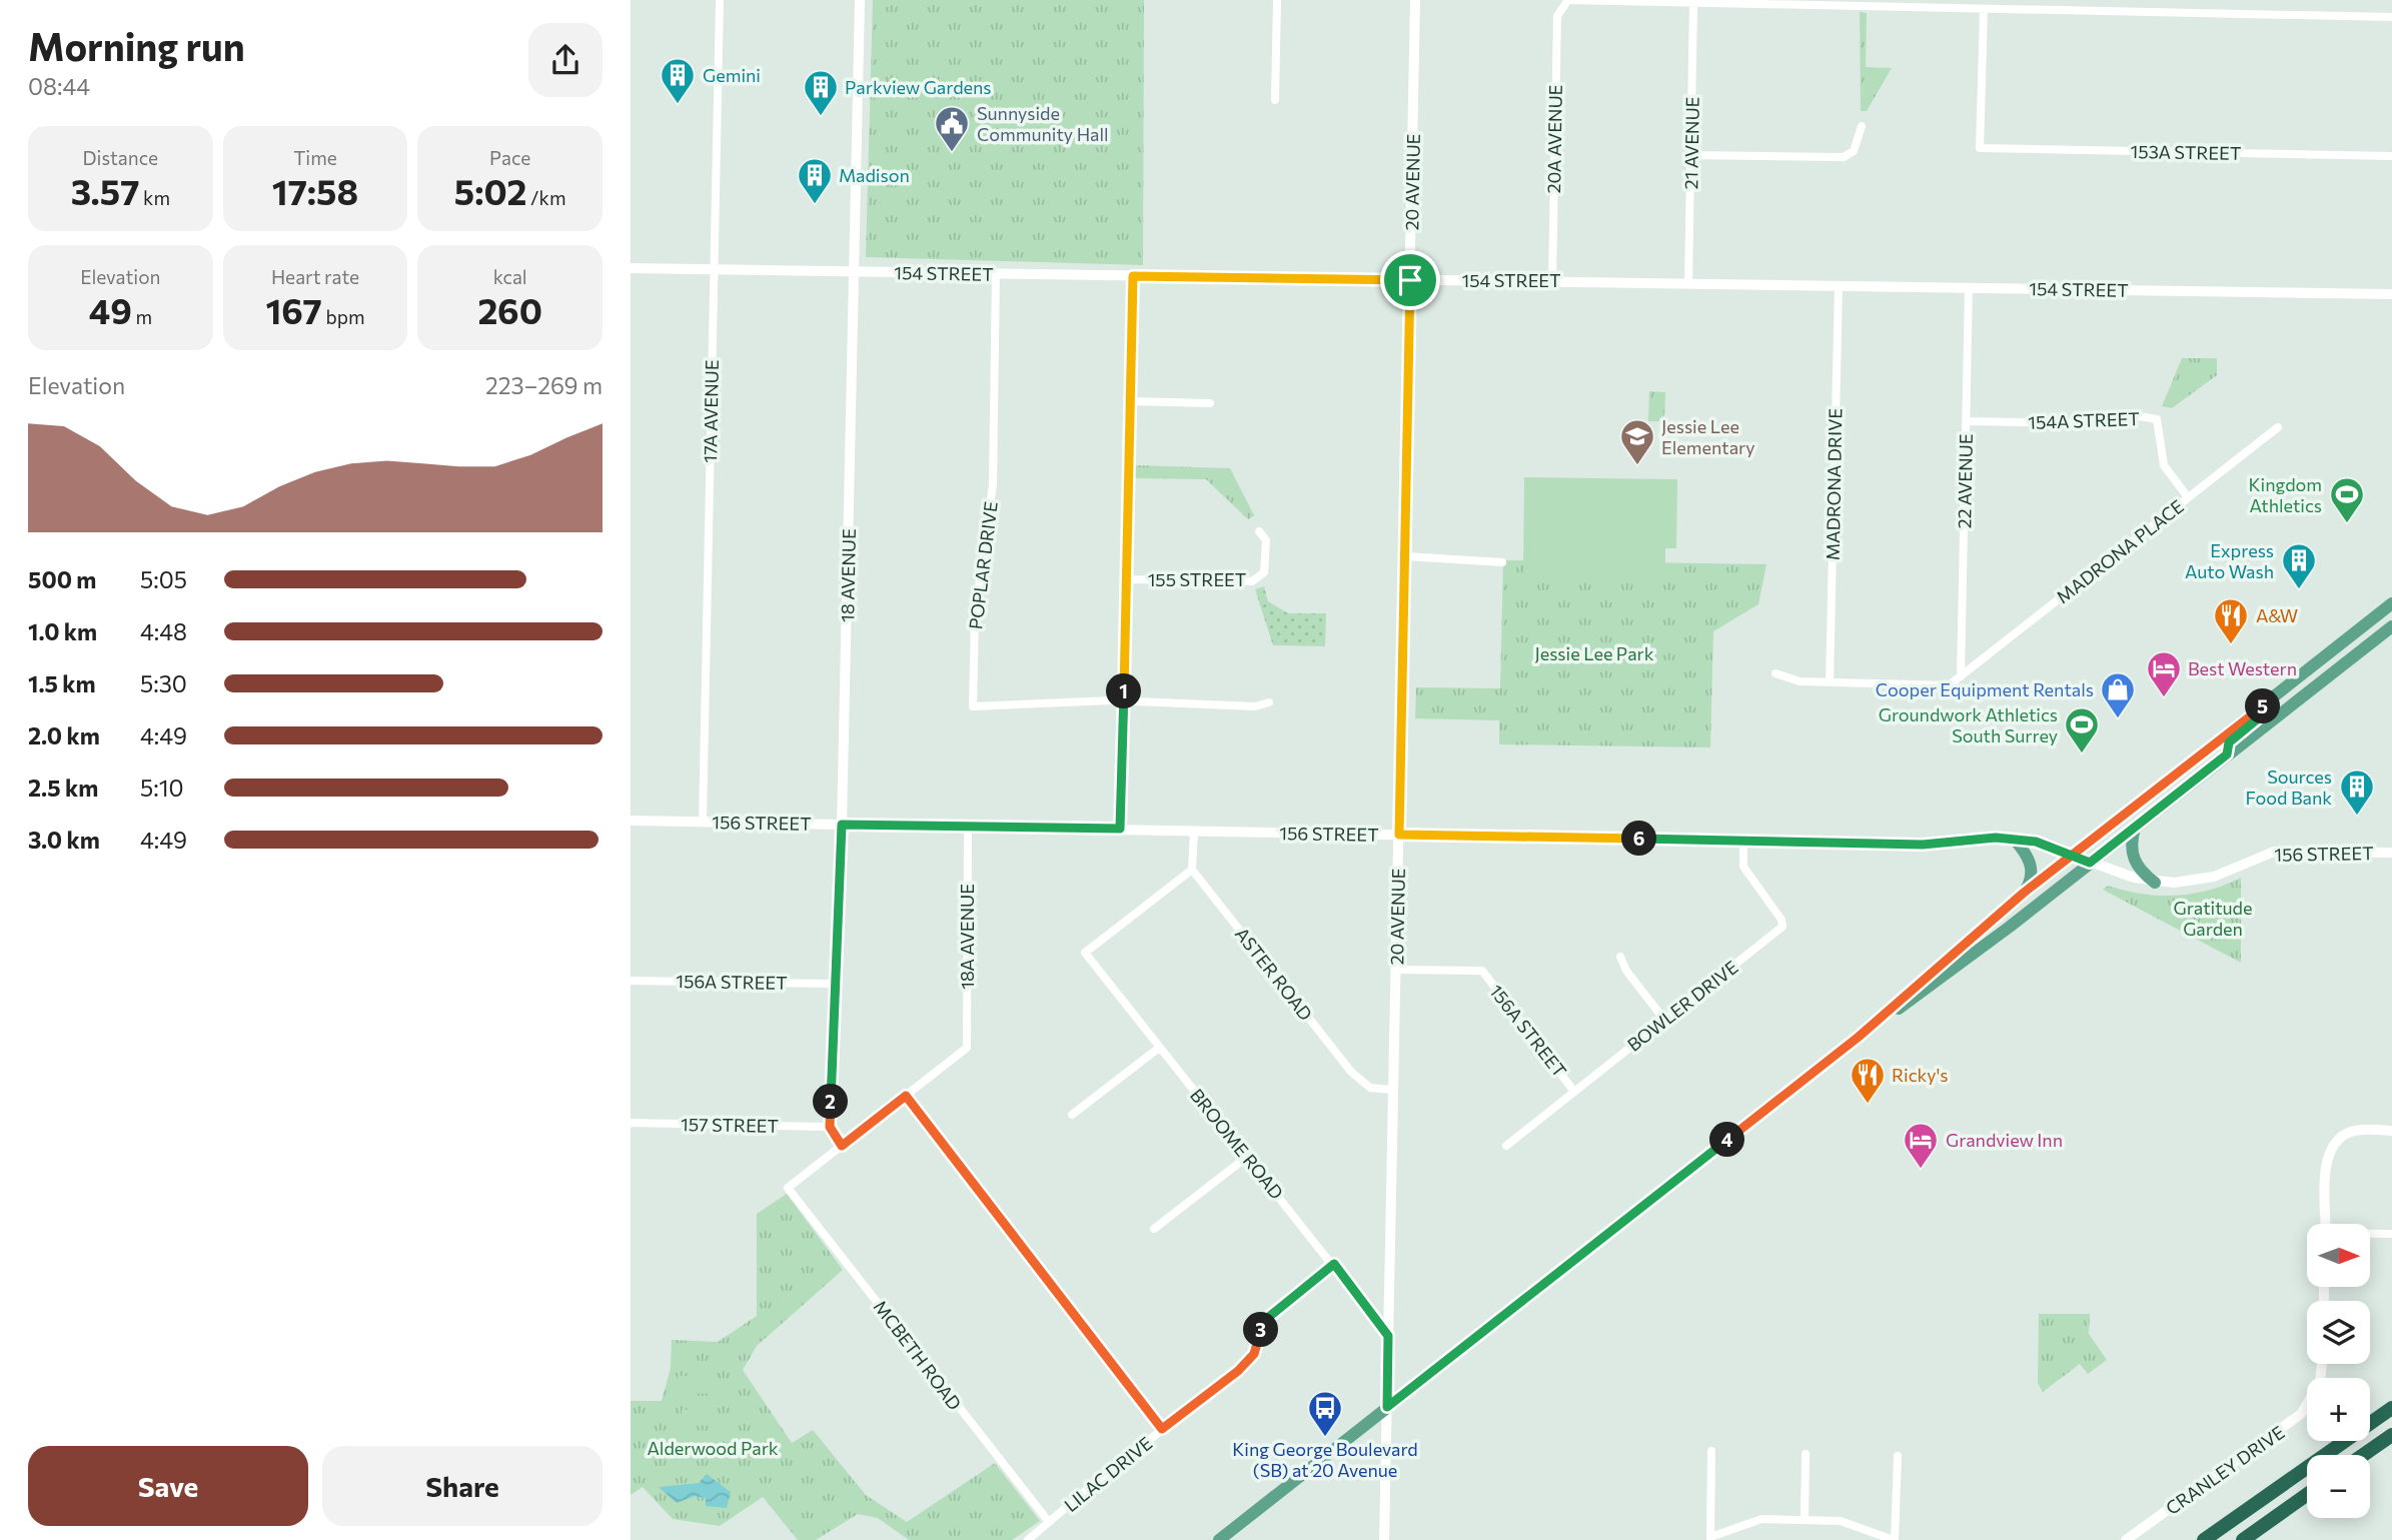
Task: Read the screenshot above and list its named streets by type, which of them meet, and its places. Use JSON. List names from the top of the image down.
{
  "streets": {
    "street": [
      "20A AVENUE",
      "21 AVENUE",
      "153A STREET",
      "20 AVENUE",
      "154 STREET",
      "17A AVENUE",
      "154A STREET",
      "22 AVENUE",
      "MADRONA DRIVE",
      "MADRONA PLACE",
      "POPLAR DRIVE",
      "18 AVENUE",
      "155 STREET",
      "156 STREET",
      "18A AVENUE",
      "ASTER ROAD",
      "156A STREET",
      "BOWLER DRIVE",
      "157 STREET",
      "BROOME ROAD",
      "MCBETH ROAD",
      "CRANLEY DRIVE",
      "LILAC DRIVE"
    ]
  },
  "crossings": [
    ["20A AVENUE", "154 STREET"],
    ["21 AVENUE", "154 STREET"],
    ["20 AVENUE", "154 STREET"],
    ["20 AVENUE", "156 STREET"],
    ["20 AVENUE", "ASTER ROAD"],
    ["20 AVENUE", "156A STREET"],
    ["20 AVENUE", "BROOME ROAD"],
    ["154 STREET", "17A AVENUE"],
    ["154 STREET", "22 AVENUE"],
    ["154 STREET", "MADRONA DRIVE"],
    ["154 STREET", "POPLAR DRIVE"],
    ["154 STREET", "18 AVENUE"],
    ["17A AVENUE", "156 STREET"],
    ["154A STREET", "22 AVENUE"],
    ["154A STREET", "MADRONA PLACE"],
    ["22 AVENUE", "MADRONA PLACE"],
    ["18 AVENUE", "156 STREET"],
    ["18 AVENUE", "156A STREET"],
    ["18 AVENUE", "157 STREET"],
    ["156 STREET", "18A AVENUE"],
    ["156 STREET", "BOWLER DRIVE"],
    ["ASTER ROAD", "BROOME ROAD"],
    ["156A STREET", "BOWLER DRIVE"],
    ["BROOME ROAD", "LILAC DRIVE"],
    ["MCBETH ROAD", "LILAC DRIVE"]
  ],
  "parks": ["Jessie Lee Park", "Gratitude Garden", "Alderwood Park"],
  "places": {
    "building": [
      "Gemini",
      "Parkview Gardens",
      "Madison",
      "Express Auto Wash",
      "Sources Food Bank"
    ],
    "public building": ["Sunnyside Community Hall"],
    "school or university": ["Jessie Lee Elementary"],
    "sports": ["Kingdom Athletics", "Groundwork Athletics South Surrey"],
    "restaurant": ["A&W", "Ricky's"],
    "hotel": ["Best Western", "Grandview Inn"],
    "shop": ["Cooper Equipment Rentals"],
    "bus stop": ["King George Boulevard (SB) at 20 Avenue"]
  },
  "north": "right",
  "page": {
    "heading": ["Morning run", "08:44"],
    "stats": [
      ["Distance", "3.57 km"],
      ["Time", "17:58"],
      ["Pace", "5:02 /km"],
      ["Elevation", "49 m"],
      ["Heart rate", "167 bpm"],
      ["kcal", "260"]
    ],
    "chart": ["Elevation", "223–269 m"],
    "list": [
      {
        "name": "500 m",
        "note": "5:05"
      },
      {
        "name": "1.0 km",
        "note": "4:48"
      },
      {
        "name": "1.5 km",
        "note": "5:30"
      },
      {
        "name": "2.0 km",
        "note": "4:49"
      },
      {
        "name": "2.5 km",
        "note": "5:10"
      },
      {
        "name": "3.0 km",
        "note": "4:49"
      }
    ],
    "pins": [
      "1",
      "5",
      "6",
      "2",
      "4",
      "3"
    ],
    "map_buttons": ["+", "−"],
    "buttons": ["Save", "Share"]
  }
}
